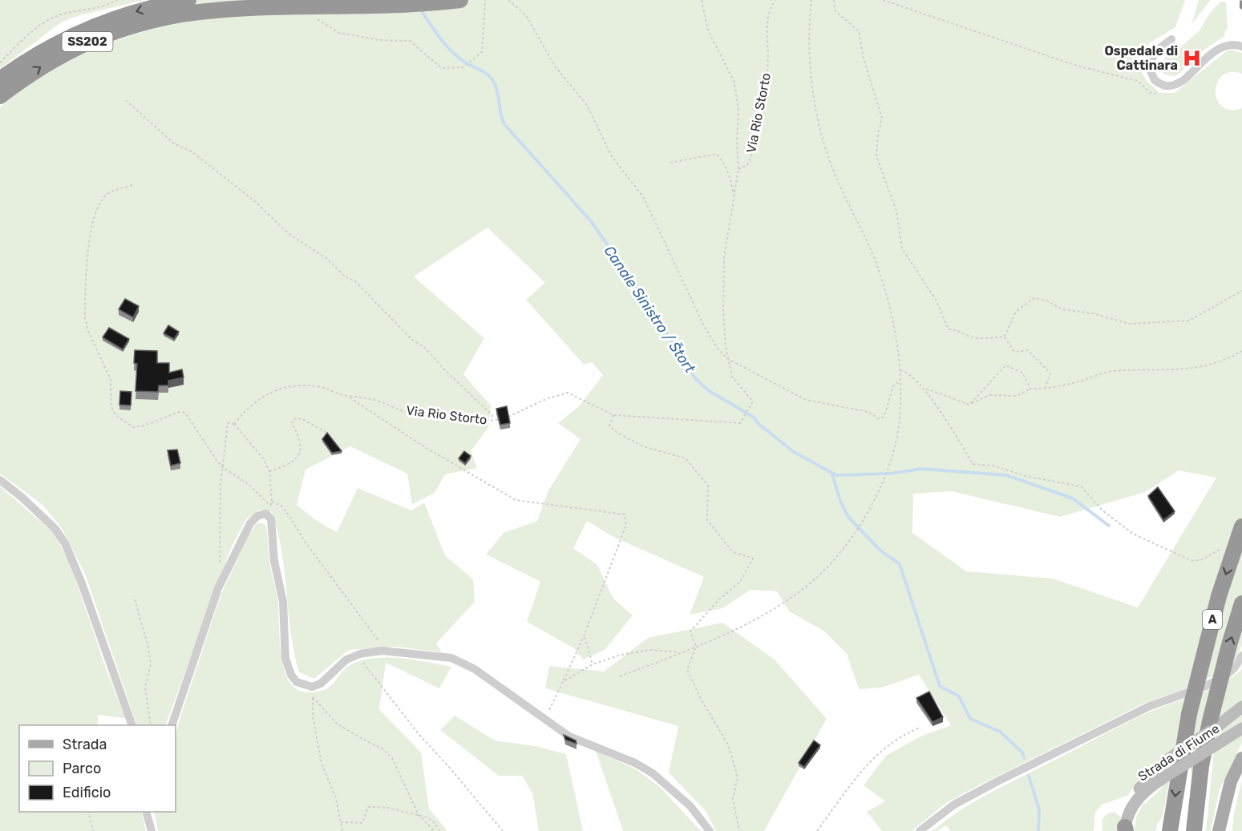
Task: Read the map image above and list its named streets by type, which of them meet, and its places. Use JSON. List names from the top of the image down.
{
  "streets": {
    "highway": ["SS202", "A"],
    "main road": ["Strada di Fiume"],
    "path": ["Via Rio Storto"]
  },
  "water": ["Canale Sinistro / Štort"],
  "places": {
    "hospital": ["Ospedale di Cattinara"]
  },
  "legend": ["Strada", "Parco", "Edificio"]
}
